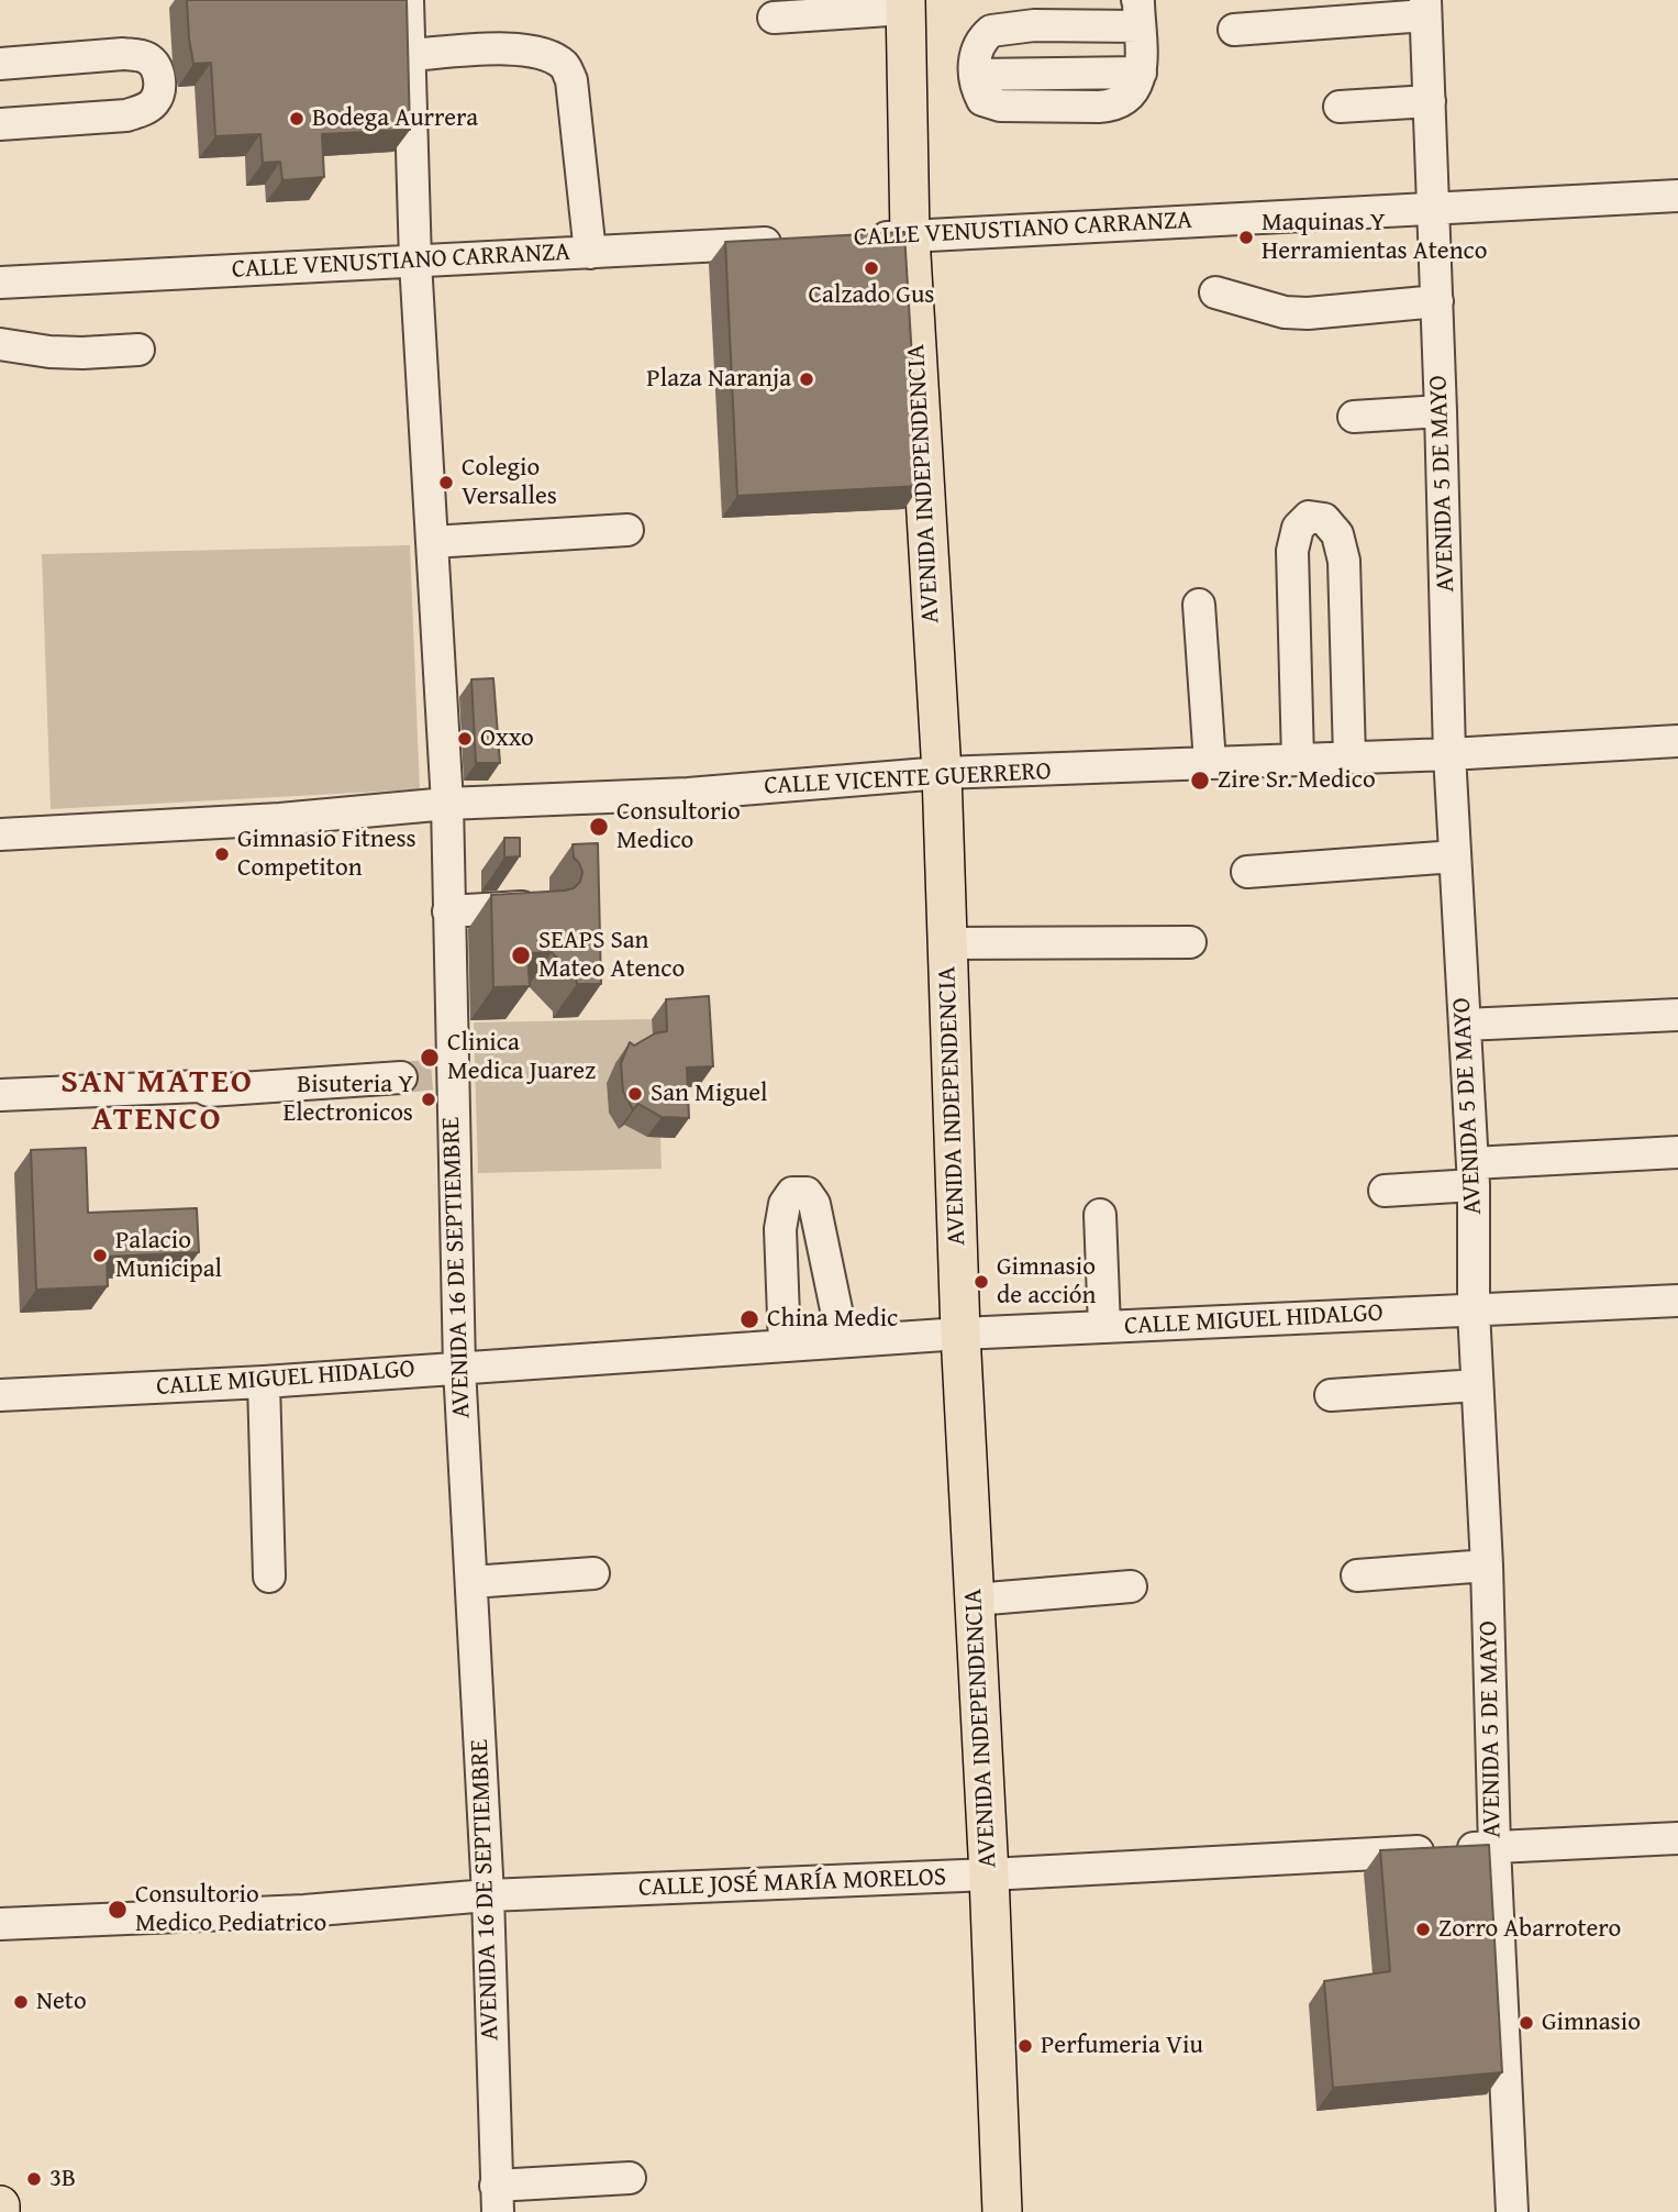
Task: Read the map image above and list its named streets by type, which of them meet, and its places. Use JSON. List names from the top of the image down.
{
  "streets": {
    "main road": ["AVENIDA INDEPENDENCIA"],
    "street": [
      "CALLE VENUSTIANO CARRANZA",
      "AVENIDA 5 DE MAYO",
      "CALLE VICENTE GUERRERO",
      "AVENIDA 16 DE SEPTIEMBRE",
      "CALLE MIGUEL HIDALGO",
      "CALLE JOSÉ MARÍA MORELOS"
    ]
  },
  "crossings": [
    ["CALLE VENUSTIANO CARRANZA", "AVENIDA INDEPENDENCIA"],
    ["CALLE VENUSTIANO CARRANZA", "AVENIDA 5 DE MAYO"],
    ["CALLE VENUSTIANO CARRANZA", "AVENIDA 16 DE SEPTIEMBRE"],
    ["AVENIDA INDEPENDENCIA", "CALLE VICENTE GUERRERO"],
    ["AVENIDA INDEPENDENCIA", "CALLE MIGUEL HIDALGO"],
    ["AVENIDA INDEPENDENCIA", "CALLE JOSÉ MARÍA MORELOS"],
    ["AVENIDA 5 DE MAYO", "CALLE VICENTE GUERRERO"],
    ["AVENIDA 5 DE MAYO", "CALLE MIGUEL HIDALGO"],
    ["AVENIDA 5 DE MAYO", "CALLE JOSÉ MARÍA MORELOS"],
    ["CALLE VICENTE GUERRERO", "AVENIDA 16 DE SEPTIEMBRE"],
    ["AVENIDA 16 DE SEPTIEMBRE", "CALLE MIGUEL HIDALGO"],
    ["AVENIDA 16 DE SEPTIEMBRE", "CALLE JOSÉ MARÍA MORELOS"]
  ],
  "districts": ["SAN MATEO ATENCO"],
  "places": [
    "Bodega Aurrera",
    "Maquinas Y Herramientas Atenco",
    "Calzado Gus",
    "Plaza Naranja",
    "Colegio Versalles",
    "Oxxo",
    "Zire Sr. Medico",
    "Consultorio Medico",
    "Gimnasio Fitness Competiton",
    "SEAPS San Mateo Atenco",
    "Clinica Medica Juarez",
    "San Miguel",
    "Bisuteria Y Electronicos",
    "Palacio Municipal",
    "Gimnasio de acción",
    "China Medic",
    "Consultorio Medico Pediatrico",
    "Zorro Abarrotero",
    "Neto",
    "Gimnasio",
    "Perfumeria Viu",
    "3B"
  ]
}
